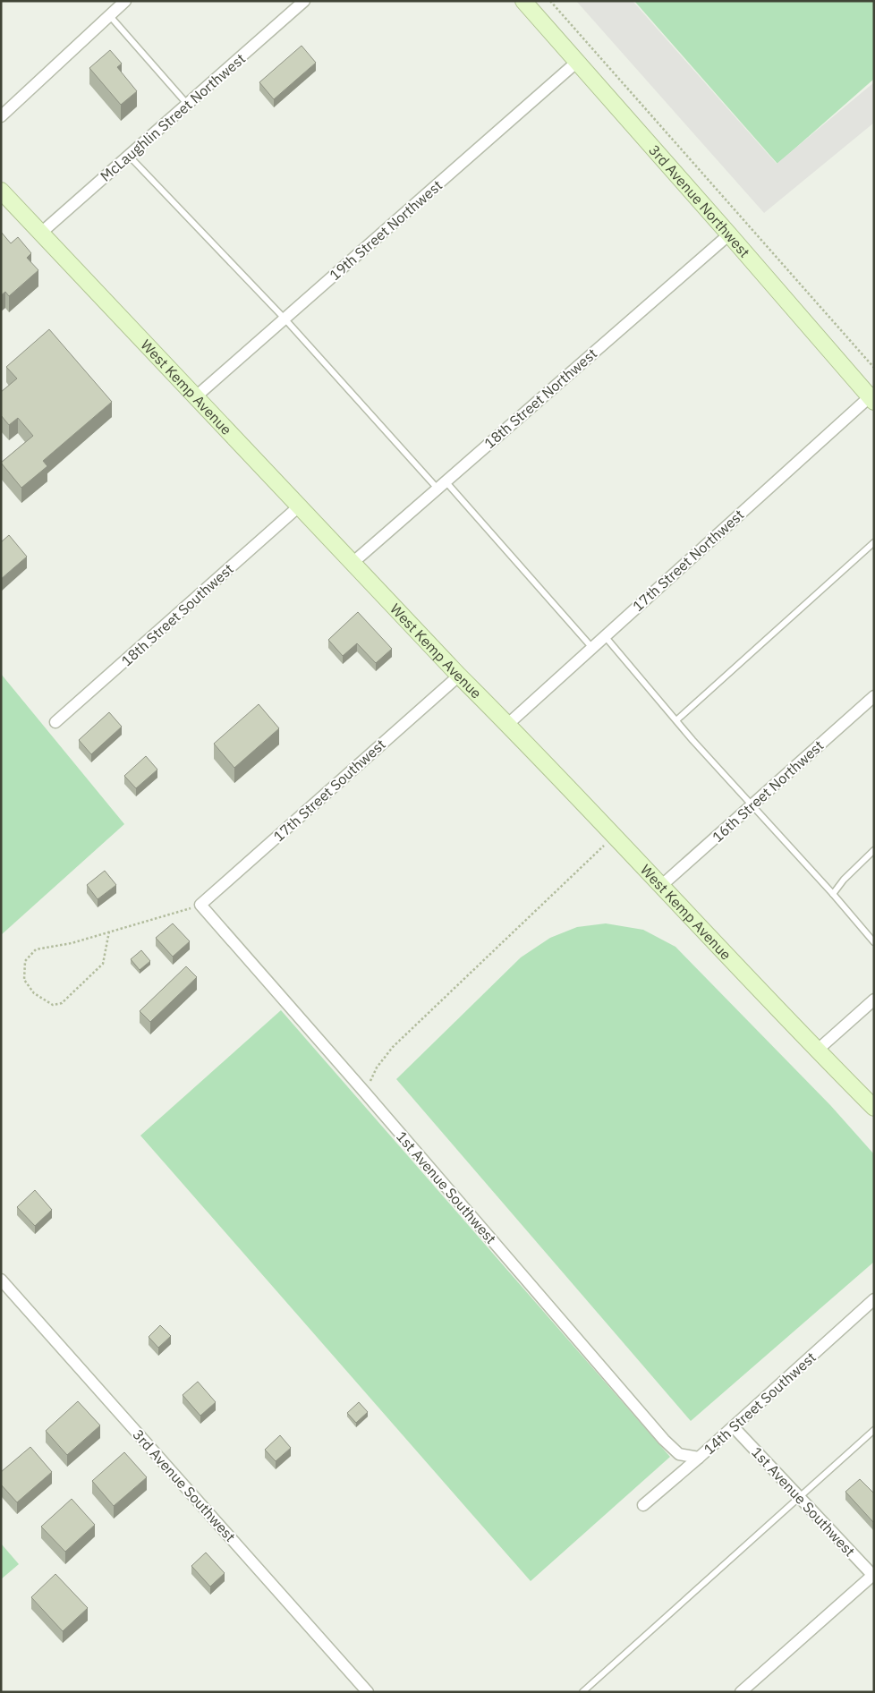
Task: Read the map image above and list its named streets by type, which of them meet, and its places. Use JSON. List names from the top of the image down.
{
  "streets": {
    "street": [
      "McLaughlin Street Northwest",
      "3rd Avenue Northwest",
      "19th Street Northwest",
      "West Kemp Avenue",
      "18th Street Northwest",
      "17th Street Northwest",
      "18th Street Southwest",
      "17th Street Southwest",
      "16th Street Northwest",
      "1st Avenue Southwest",
      "14th Street Southwest",
      "3rd Avenue Southwest"
    ]
  },
  "crossings": [
    ["McLaughlin Street Northwest", "West Kemp Avenue"],
    ["3rd Avenue Northwest", "19th Street Northwest"],
    ["3rd Avenue Northwest", "18th Street Northwest"],
    ["3rd Avenue Northwest", "17th Street Northwest"],
    ["19th Street Northwest", "West Kemp Avenue"],
    ["West Kemp Avenue", "18th Street Northwest"],
    ["West Kemp Avenue", "17th Street Northwest"],
    ["West Kemp Avenue", "18th Street Southwest"],
    ["West Kemp Avenue", "17th Street Southwest"],
    ["West Kemp Avenue", "16th Street Northwest"],
    ["17th Street Southwest", "1st Avenue Southwest"],
    ["1st Avenue Southwest", "14th Street Southwest"]
  ]
}
